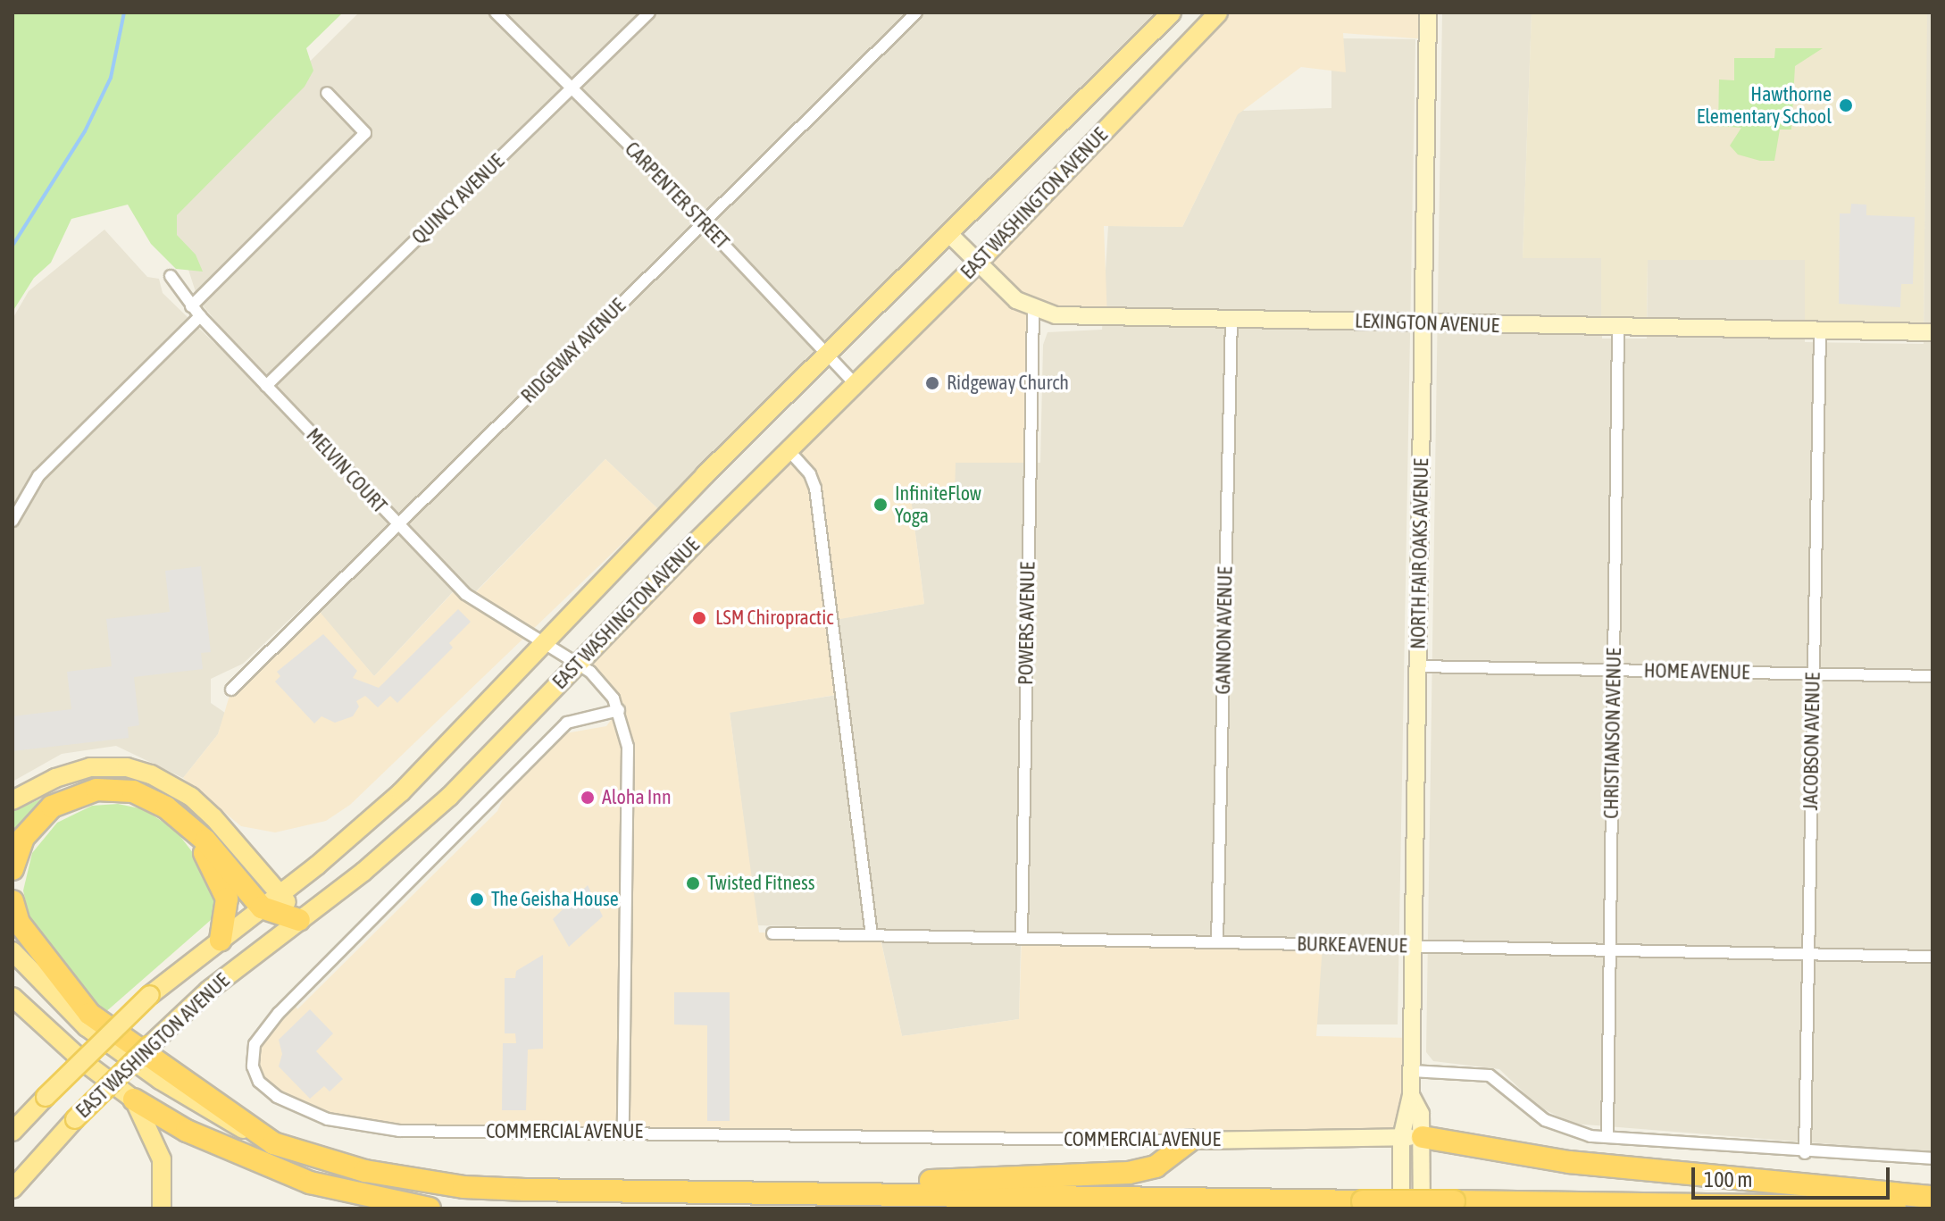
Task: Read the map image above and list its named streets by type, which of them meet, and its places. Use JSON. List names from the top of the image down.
{
  "streets": {
    "main road": ["EAST WASHINGTON AVENUE"],
    "street": [
      "CARPENTER STREET",
      "QUINCY AVENUE",
      "LEXINGTON AVENUE",
      "RIDGEWAY AVENUE",
      "MELVIN COURT",
      "NORTH FAIR OAKS AVENUE",
      "POWERS AVENUE",
      "GANNON AVENUE",
      "HOME AVENUE",
      "CHRISTIANSON AVENUE",
      "JACOBSON AVENUE",
      "BURKE AVENUE",
      "COMMERCIAL AVENUE"
    ]
  },
  "crossings": [
    ["CARPENTER STREET", "QUINCY AVENUE"],
    ["CARPENTER STREET", "EAST WASHINGTON AVENUE"],
    ["CARPENTER STREET", "RIDGEWAY AVENUE"],
    ["QUINCY AVENUE", "MELVIN COURT"],
    ["EAST WASHINGTON AVENUE", "LEXINGTON AVENUE"],
    ["EAST WASHINGTON AVENUE", "MELVIN COURT"],
    ["LEXINGTON AVENUE", "NORTH FAIR OAKS AVENUE"],
    ["LEXINGTON AVENUE", "POWERS AVENUE"],
    ["LEXINGTON AVENUE", "GANNON AVENUE"],
    ["LEXINGTON AVENUE", "CHRISTIANSON AVENUE"],
    ["LEXINGTON AVENUE", "JACOBSON AVENUE"],
    ["RIDGEWAY AVENUE", "MELVIN COURT"],
    ["MELVIN COURT", "COMMERCIAL AVENUE"],
    ["NORTH FAIR OAKS AVENUE", "HOME AVENUE"],
    ["NORTH FAIR OAKS AVENUE", "BURKE AVENUE"],
    ["NORTH FAIR OAKS AVENUE", "COMMERCIAL AVENUE"],
    ["POWERS AVENUE", "BURKE AVENUE"],
    ["GANNON AVENUE", "BURKE AVENUE"],
    ["HOME AVENUE", "CHRISTIANSON AVENUE"],
    ["HOME AVENUE", "JACOBSON AVENUE"],
    ["CHRISTIANSON AVENUE", "BURKE AVENUE"],
    ["JACOBSON AVENUE", "BURKE AVENUE"]
  ],
  "places": [
    "Hawthorne Elementary School",
    "Ridgeway Church",
    "InfiniteFlow Yoga",
    "LSM Chiropractic",
    "Aloha Inn",
    "Twisted Fitness",
    "The Geisha House"
  ],
  "scale_bar": "100 m"
}
